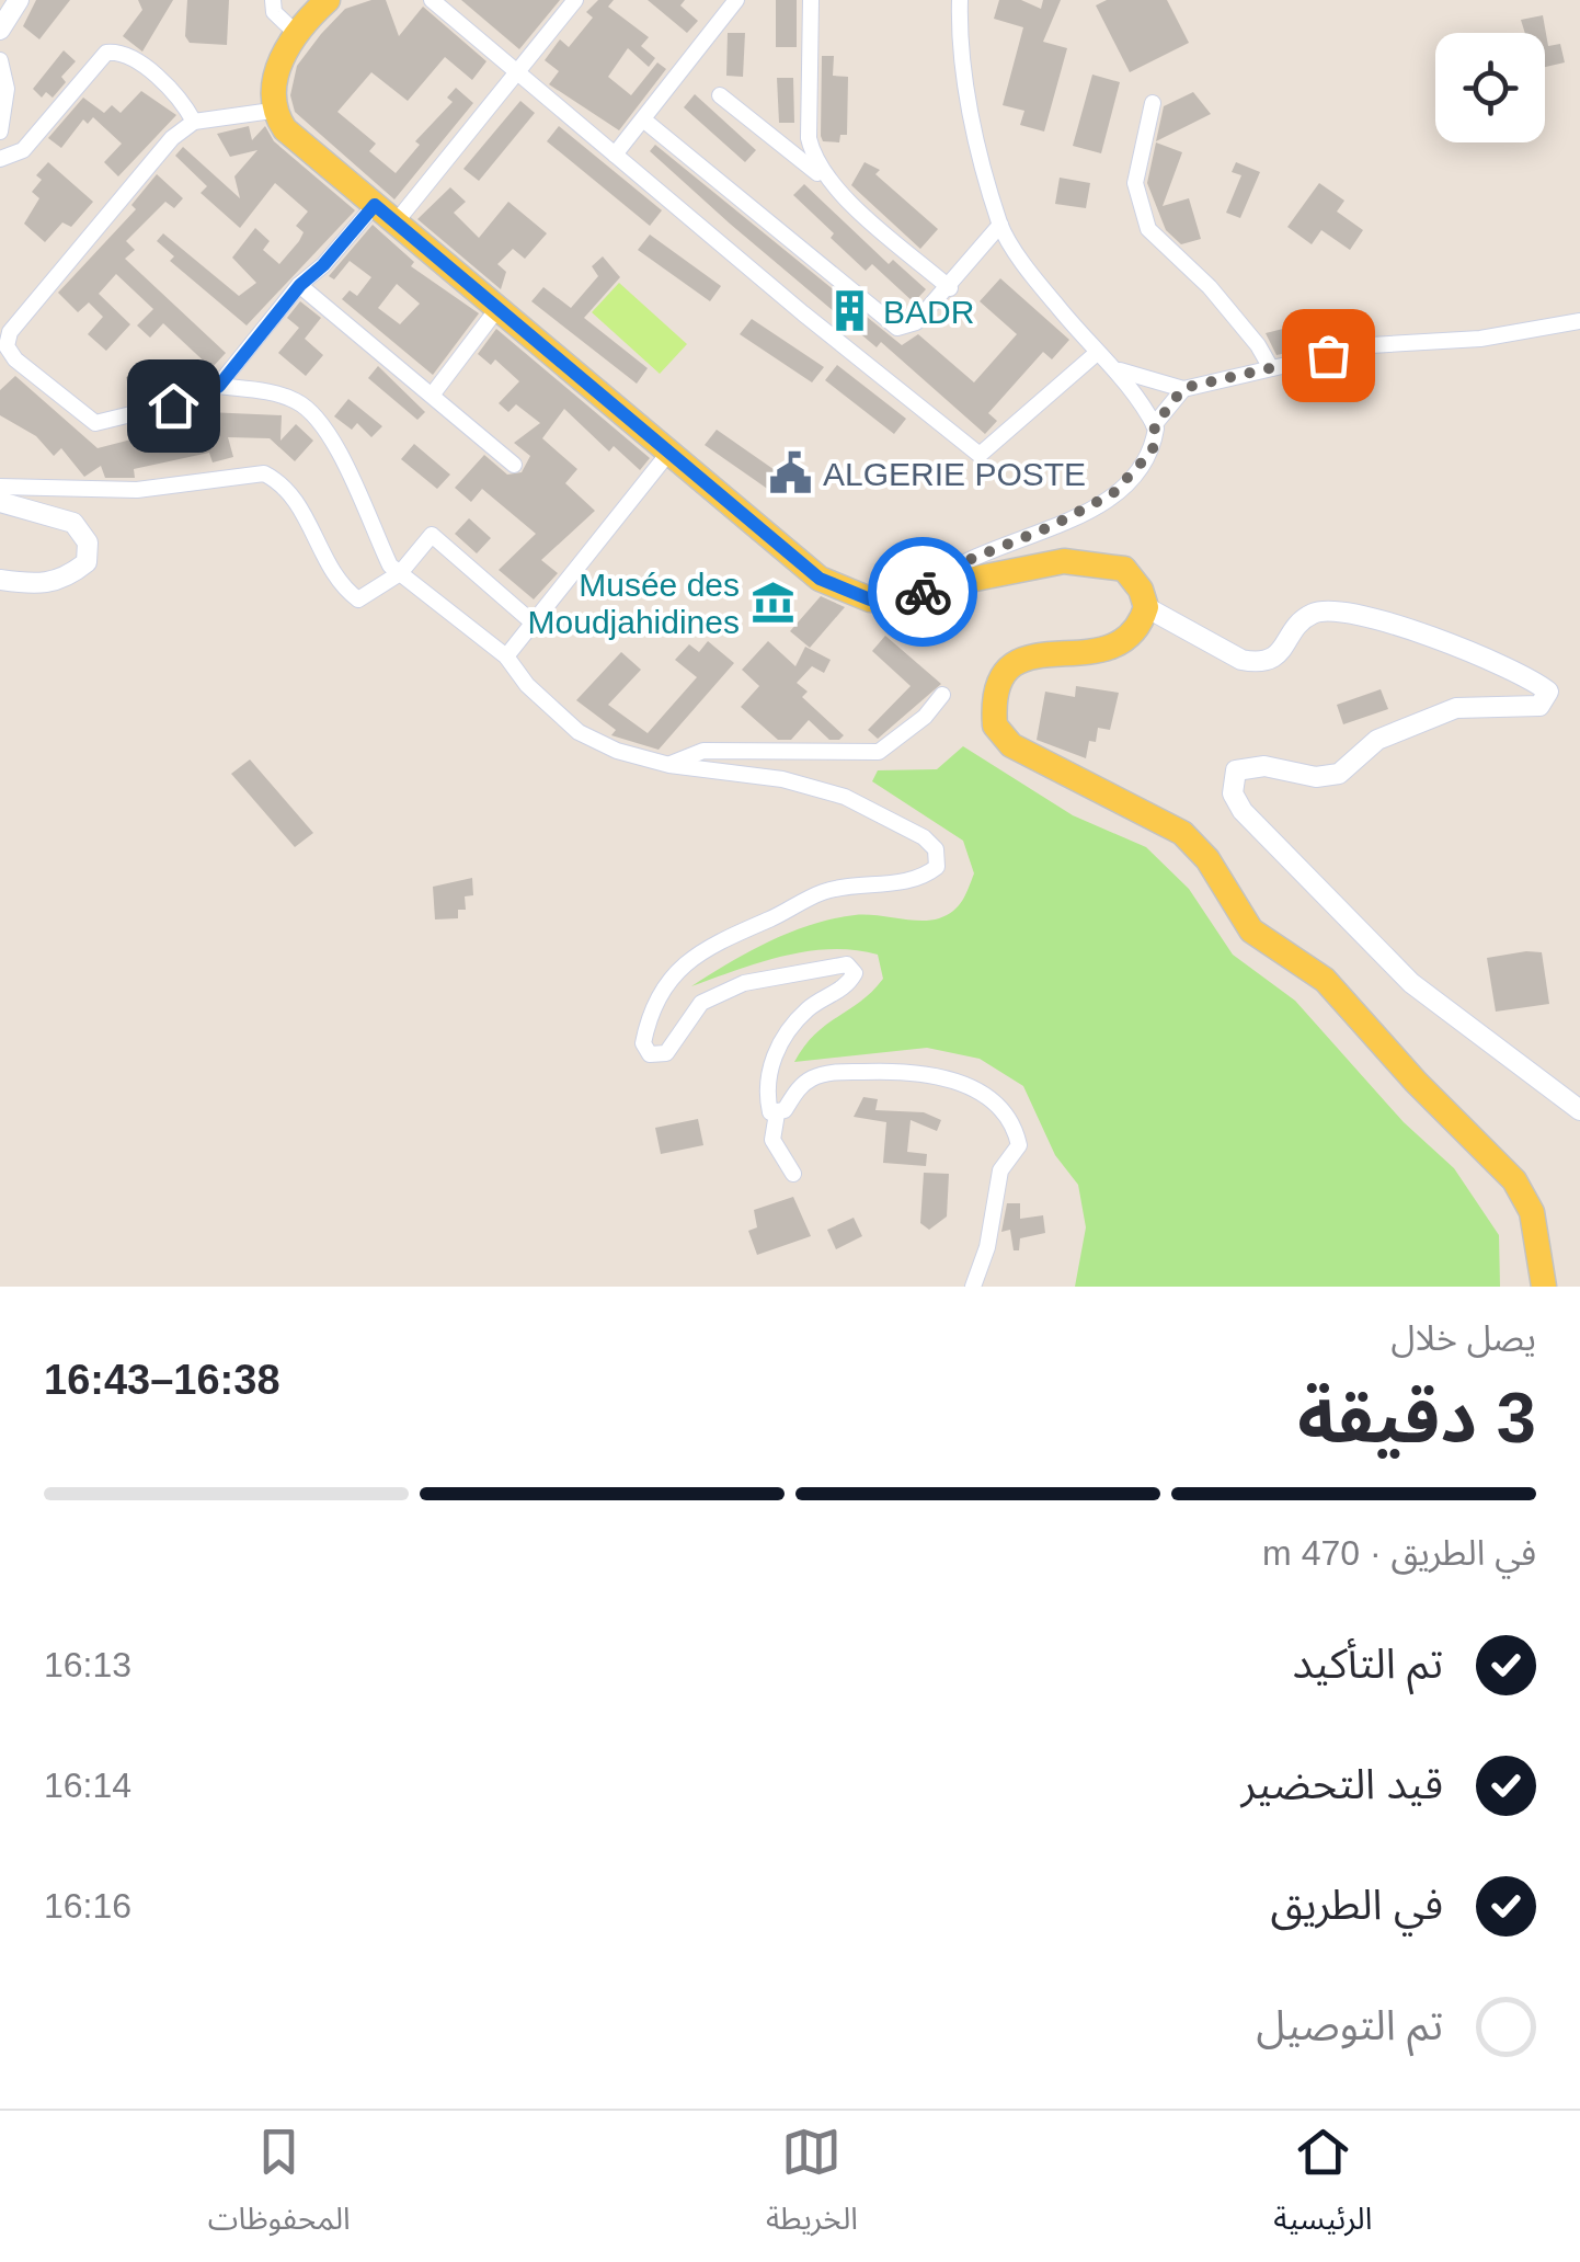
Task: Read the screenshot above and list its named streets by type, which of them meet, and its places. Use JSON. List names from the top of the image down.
{
  "places": {
    "building": ["BADR"],
    "public building": ["ALGERIE POSTE"],
    "museum": ["Musée des Moudjahidines"]
  },
  "page": {
    "heading": ["3 دقيقة", "يصل خلال", "16:38–16:43"],
    "bar": "في الطريق · 470 m",
    "list": [
      ["تم التأكيد", "16:13"],
      ["قيد التحضير", "16:14"],
      ["في الطريق", "16:16"],
      "تم التوصيل"
    ],
    "tabs": ["الرئيسية", "الخريطة", "المحفوظات"]
  }
}
